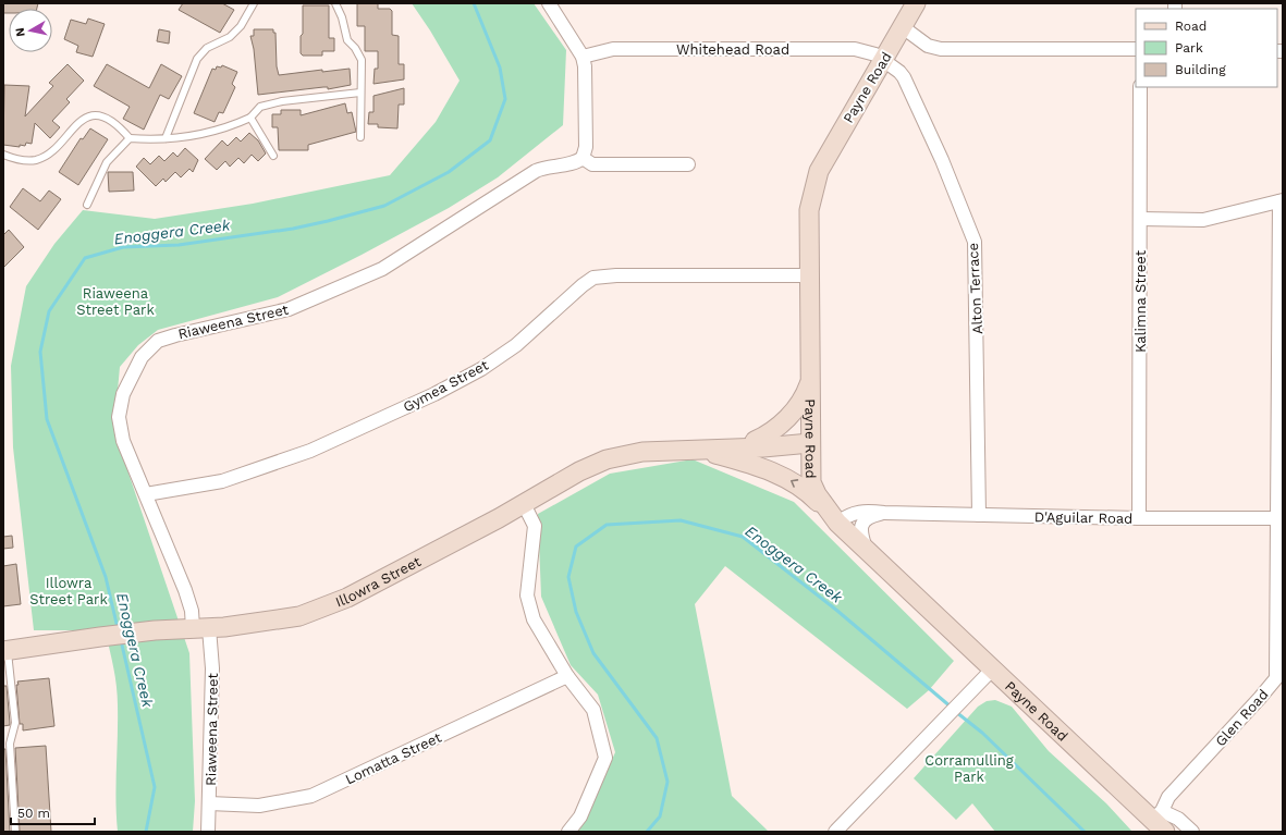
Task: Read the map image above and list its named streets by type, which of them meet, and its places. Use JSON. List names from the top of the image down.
{
  "streets": {
    "street": [
      "Whitehead Road",
      "Payne Road",
      "Alton Terrace",
      "Kalimna Street",
      "Riaweena Street",
      "Gymea Street",
      "D'Aguilar Road",
      "Illowra Street",
      "Glen Road",
      "Lomatta Street"
    ]
  },
  "crossings": [
    ["Whitehead Road", "Payne Road"],
    ["Whitehead Road", "Alton Terrace"],
    ["Payne Road", "Alton Terrace"],
    ["Payne Road", "Gymea Street"],
    ["Payne Road", "D'Aguilar Road"],
    ["Payne Road", "Illowra Street"],
    ["Payne Road", "Glen Road"],
    ["Alton Terrace", "D'Aguilar Road"],
    ["Kalimna Street", "D'Aguilar Road"],
    ["Riaweena Street", "Gymea Street"],
    ["Riaweena Street", "Illowra Street"],
    ["Riaweena Street", "Lomatta Street"],
    ["D'Aguilar Road", "Glen Road"]
  ],
  "water": ["Enoggera Creek"],
  "parks": ["Riaweena Street Park", "Illowra Street Park", "Corramulling Park"],
  "legend": ["Road", "Park", "Building"],
  "scale_bar": "50 m",
  "north": "left"
}
